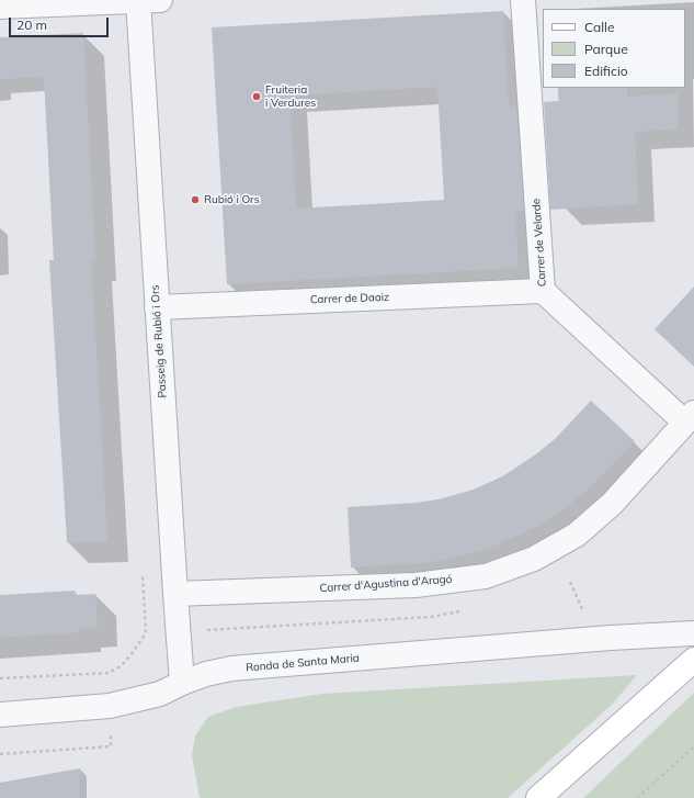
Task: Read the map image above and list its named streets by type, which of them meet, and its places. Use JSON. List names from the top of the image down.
{
  "streets": {
    "street": [
      "Carrer de Velarde",
      "Carrer de Daoiz",
      "Passeig de Rubió i Ors",
      "Carrer d'Agustina d'Aragó",
      "Ronda de Santa Maria"
    ]
  },
  "crossings": [
    ["Carrer de Velarde", "Carrer de Daoiz"],
    ["Carrer de Velarde", "Carrer d'Agustina d'Aragó"],
    ["Carrer de Daoiz", "Passeig de Rubió i Ors"],
    ["Passeig de Rubió i Ors", "Carrer d'Agustina d'Aragó"],
    ["Passeig de Rubió i Ors", "Ronda de Santa Maria"]
  ],
  "places": ["Fruiteria i Verdures", "Rubió i Ors"],
  "legend": ["Calle", "Parque", "Edificio"],
  "scale_bar": "20 m"
}
